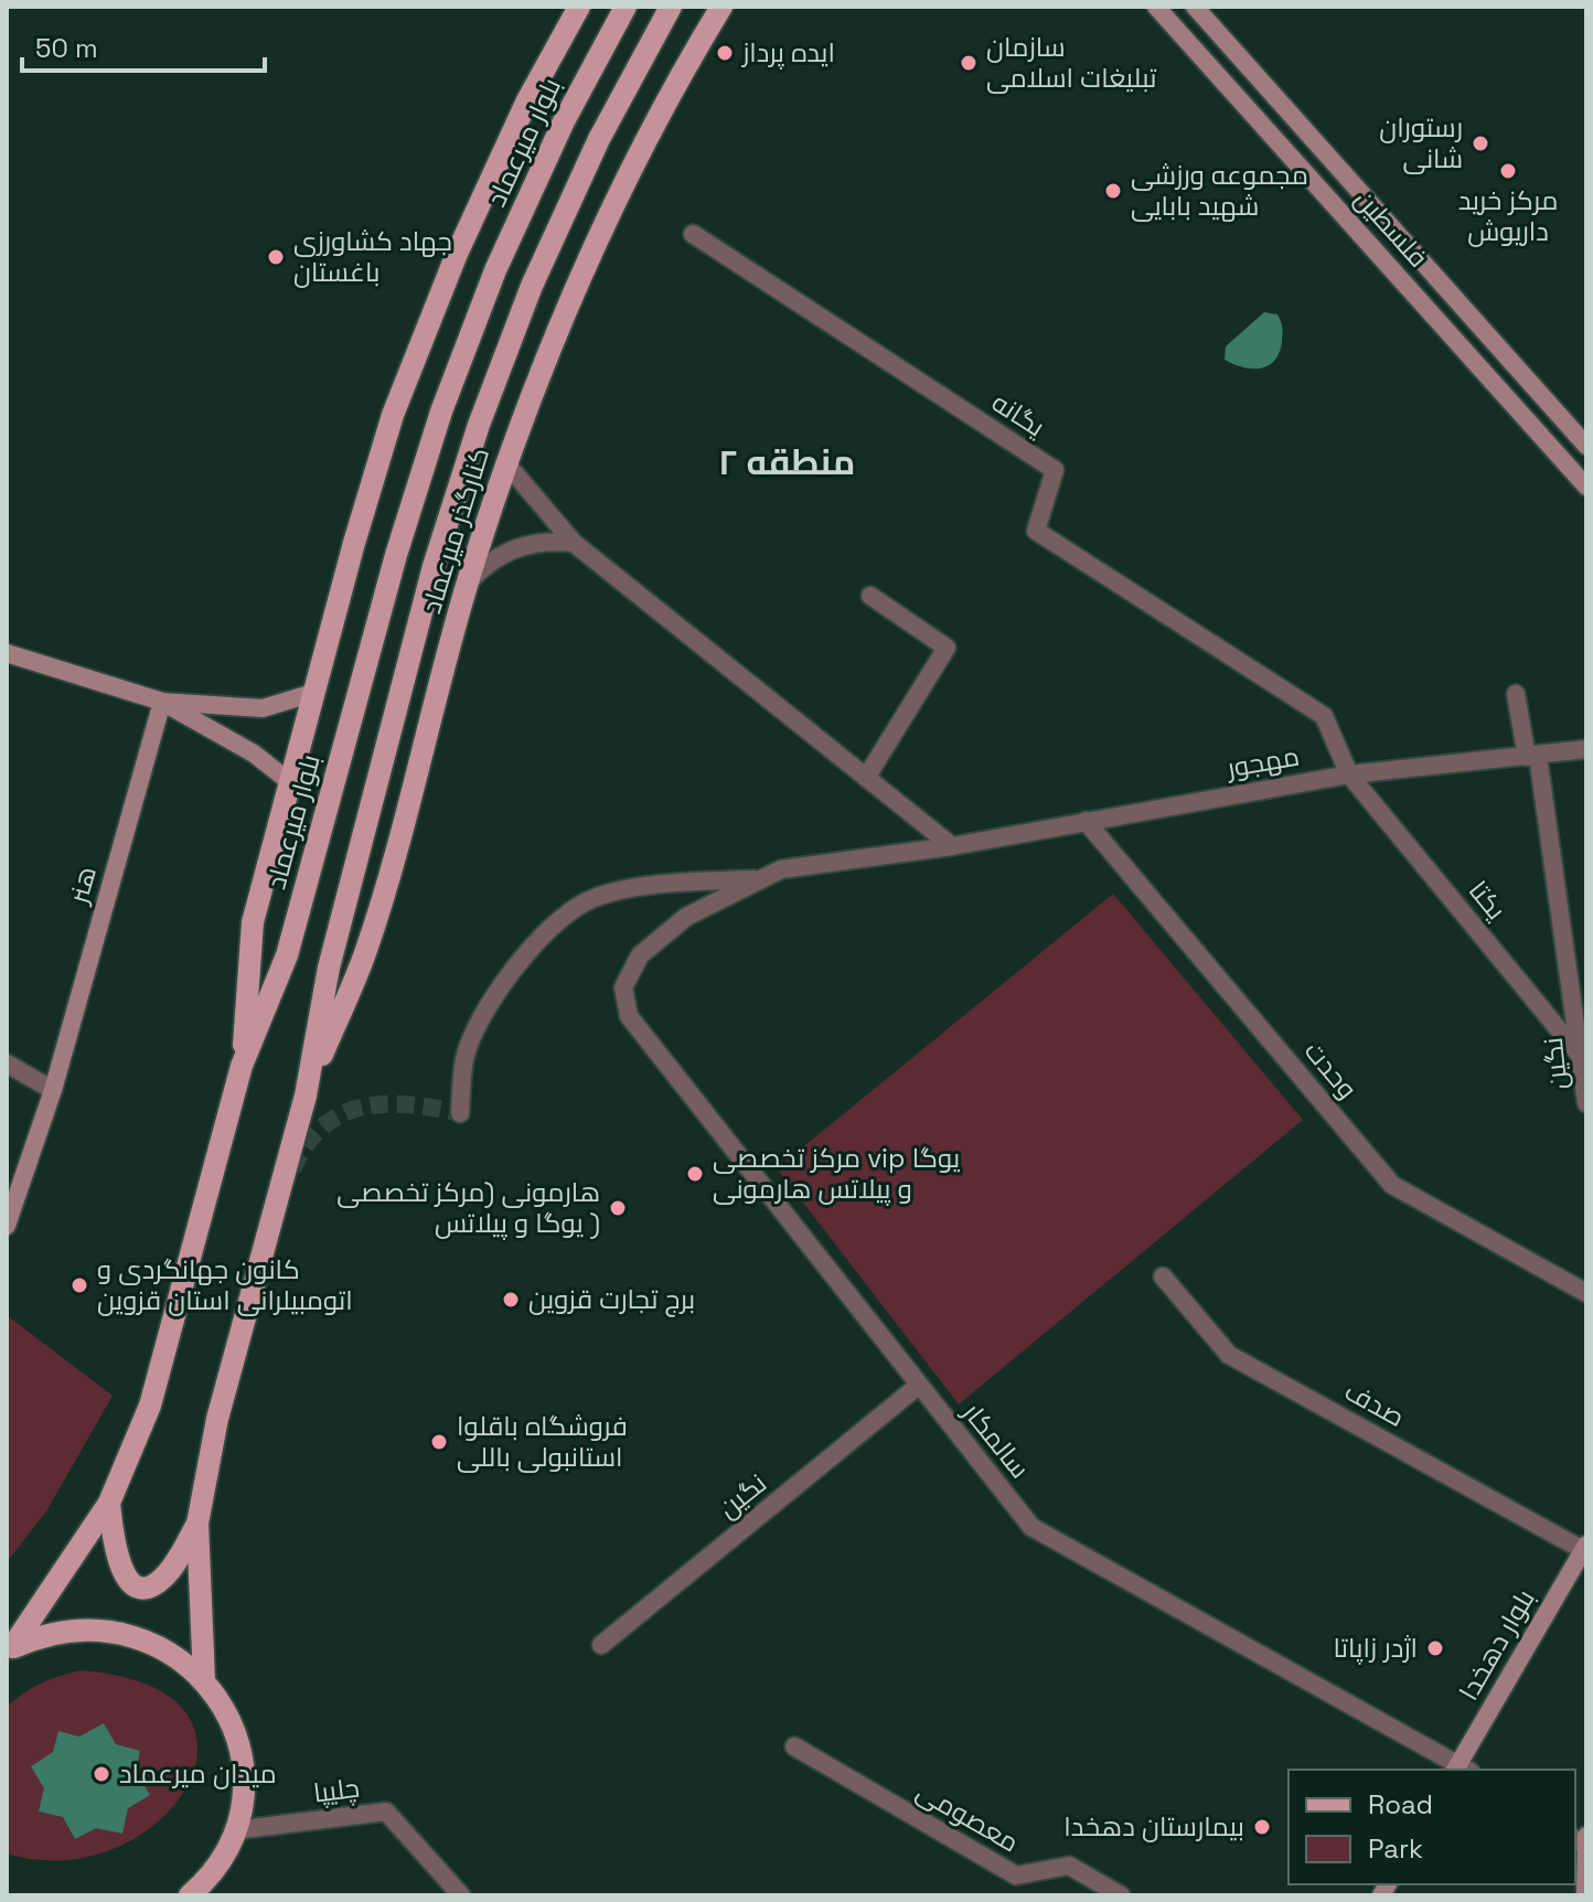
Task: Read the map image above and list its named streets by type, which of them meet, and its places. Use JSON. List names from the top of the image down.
{
  "streets": {
    "main road": [
      "بلوار میرعماد",
      "فلسطین",
      "کنارگذر میرعماد",
      "هنر",
      "بلوار دهخدا"
    ],
    "street": [
      "یگانه",
      "مهجور",
      "یکتا",
      "نگین",
      "وحدت",
      "صدف",
      "سالمکار",
      "چلیپا",
      "معصومی"
    ]
  },
  "crossings": [
    ["یگانه", "مهجور"],
    ["یگانه", "یکتا"],
    ["مهجور", "یکتا"],
    ["مهجور", "نگین"],
    ["مهجور", "وحدت"],
    ["مهجور", "سالمکار"],
    ["یکتا", "نگین"],
    ["نگین", "سالمکار"],
    ["صدف", "بلوار دهخدا"],
    ["سالمکار", "بلوار دهخدا"]
  ],
  "districts": ["منطقه ۲"],
  "places": [
    "ایده پرداز",
    "سازمان تبلیغات اسلامی",
    "رستوران شانی",
    "مرکز خرید داریوش",
    "مجموعه ورزشی شهید بابایی",
    "جهاد کشاورزی باغستان",
    "مرکز تخصصی vip یوگا و پیلاتس هارمونی",
    "هارمونی (مرکز تخصصی یوگا و پیلاتس )",
    "کانون جهانگردی و اتومبیلرانی استان قزوین",
    "برج تجارت قزوین",
    "فروشگاه باقلوا استانبولی باللی",
    "اژدر زاپاتا",
    "میدان میرعماد",
    "بیمارستان دهخدا"
  ],
  "legend": ["Road", "Park"],
  "scale_bar": "50 m"
}
